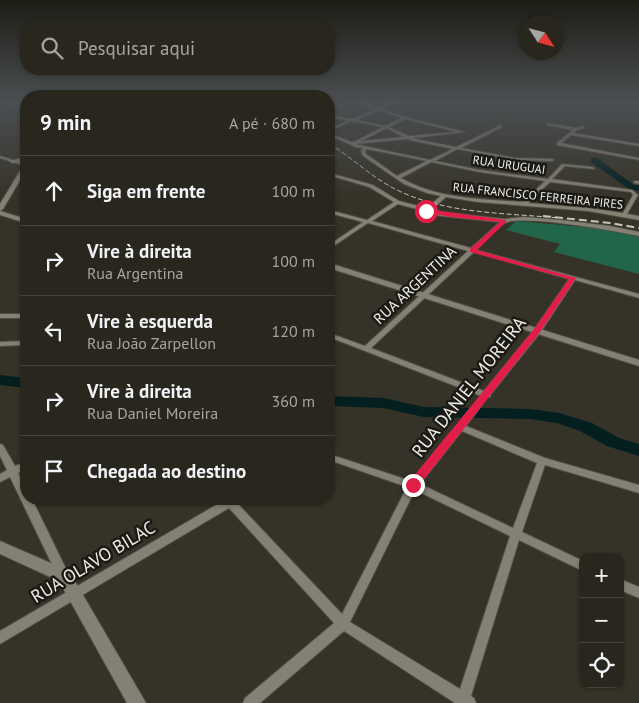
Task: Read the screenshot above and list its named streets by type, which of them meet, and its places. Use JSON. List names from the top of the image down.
{
  "streets": {
    "street": [
      "RUA URUGUAI",
      "RUA FRANCISCO FERREIRA PIRES",
      "RUA ARGENTINA",
      "RUA DANIEL MOREIRA",
      "RUA OLAVO BILAC"
    ]
  },
  "crossings": [
    ["RUA URUGUAI", "RUA FRANCISCO FERREIRA PIRES"]
  ],
  "north": "bottom right",
  "page": {
    "search": "Pesquisar aqui",
    "heading": ["9 min", "A pé · 680 m"],
    "list": [
      ["Siga em frente", "100 m"],
      ["Vire à direita", "Rua Argentina", "100 m"],
      ["Vire à esquerda", "Rua João Zarpellon", "120 m"],
      ["Vire à direita", "Rua Daniel Moreira", "360 m"],
      "Chegada ao destino"
    ],
    "map_buttons": ["+", "−"]
  }
}
